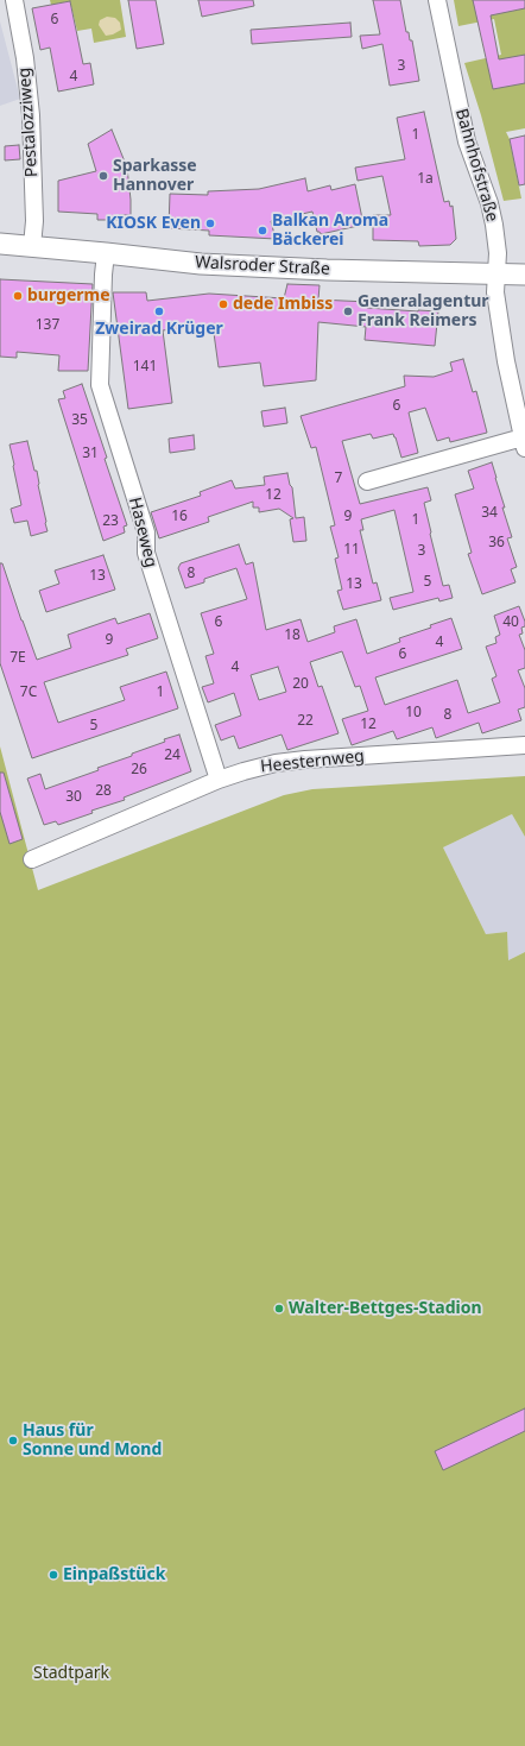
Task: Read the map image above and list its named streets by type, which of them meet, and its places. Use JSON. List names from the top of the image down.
{
  "streets": {
    "street": [
      "Pestalozziweg",
      "Bahnhofstraße",
      "Walsroder Straße",
      "Haseweg",
      "Heesternweg"
    ]
  },
  "crossings": [
    ["Pestalozziweg", "Walsroder Straße"],
    ["Bahnhofstraße", "Walsroder Straße"],
    ["Walsroder Straße", "Haseweg"],
    ["Haseweg", "Heesternweg"]
  ],
  "parks": ["Stadtpark"],
  "places": [
    "Sparkasse Hannover",
    "KIOSK Even",
    "Balkan Aroma Bäckerei",
    "burgerme",
    "dede Imbiss",
    "Zweirad Krüger",
    "Generalagentur Frank Reimers",
    "Walter-Bettges-Stadion",
    "Haus für Sonne und Mond",
    "Einpaßstück"
  ],
  "house_numbers": [
    "6",
    "3",
    "4",
    "1",
    "1a",
    "137",
    "141",
    "6",
    "35",
    "31",
    "7",
    "12",
    "34",
    "16",
    "9",
    "1",
    "23",
    "36",
    "11",
    "3",
    "8",
    "13",
    "5",
    "13",
    "6",
    "40",
    "18",
    "9",
    "4",
    "6",
    "7E",
    "4",
    "20",
    "7C",
    "1",
    "10",
    "8",
    "22",
    "12",
    "5",
    "24",
    "26",
    "28",
    "30"
  ]
}
